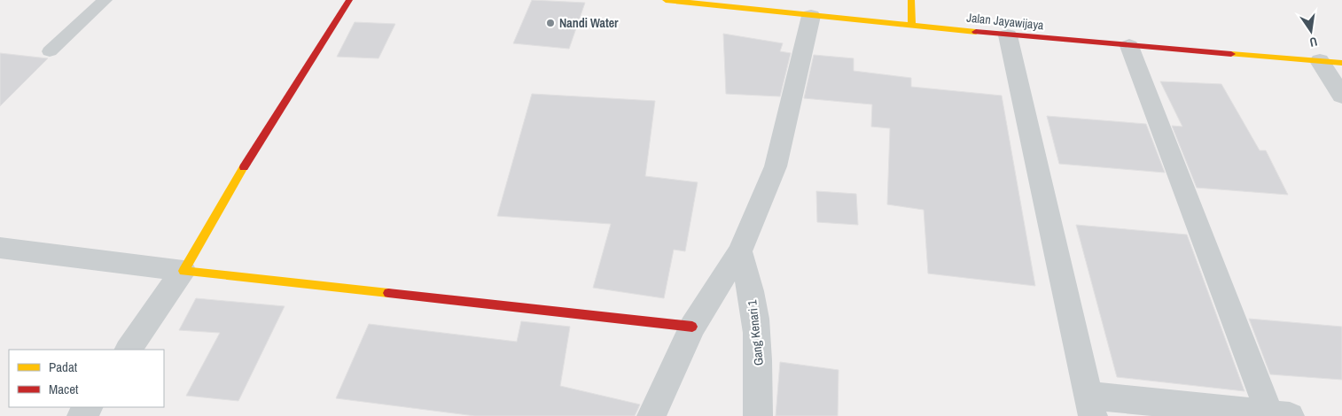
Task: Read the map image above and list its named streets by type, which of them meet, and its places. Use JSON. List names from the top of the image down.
{
  "streets": {
    "street": ["Jalan Jayawijaya", "Gang Kenari 1"]
  },
  "places": ["Nandi Water"],
  "legend": ["Padat", "Macet"],
  "north": "bottom"
}
